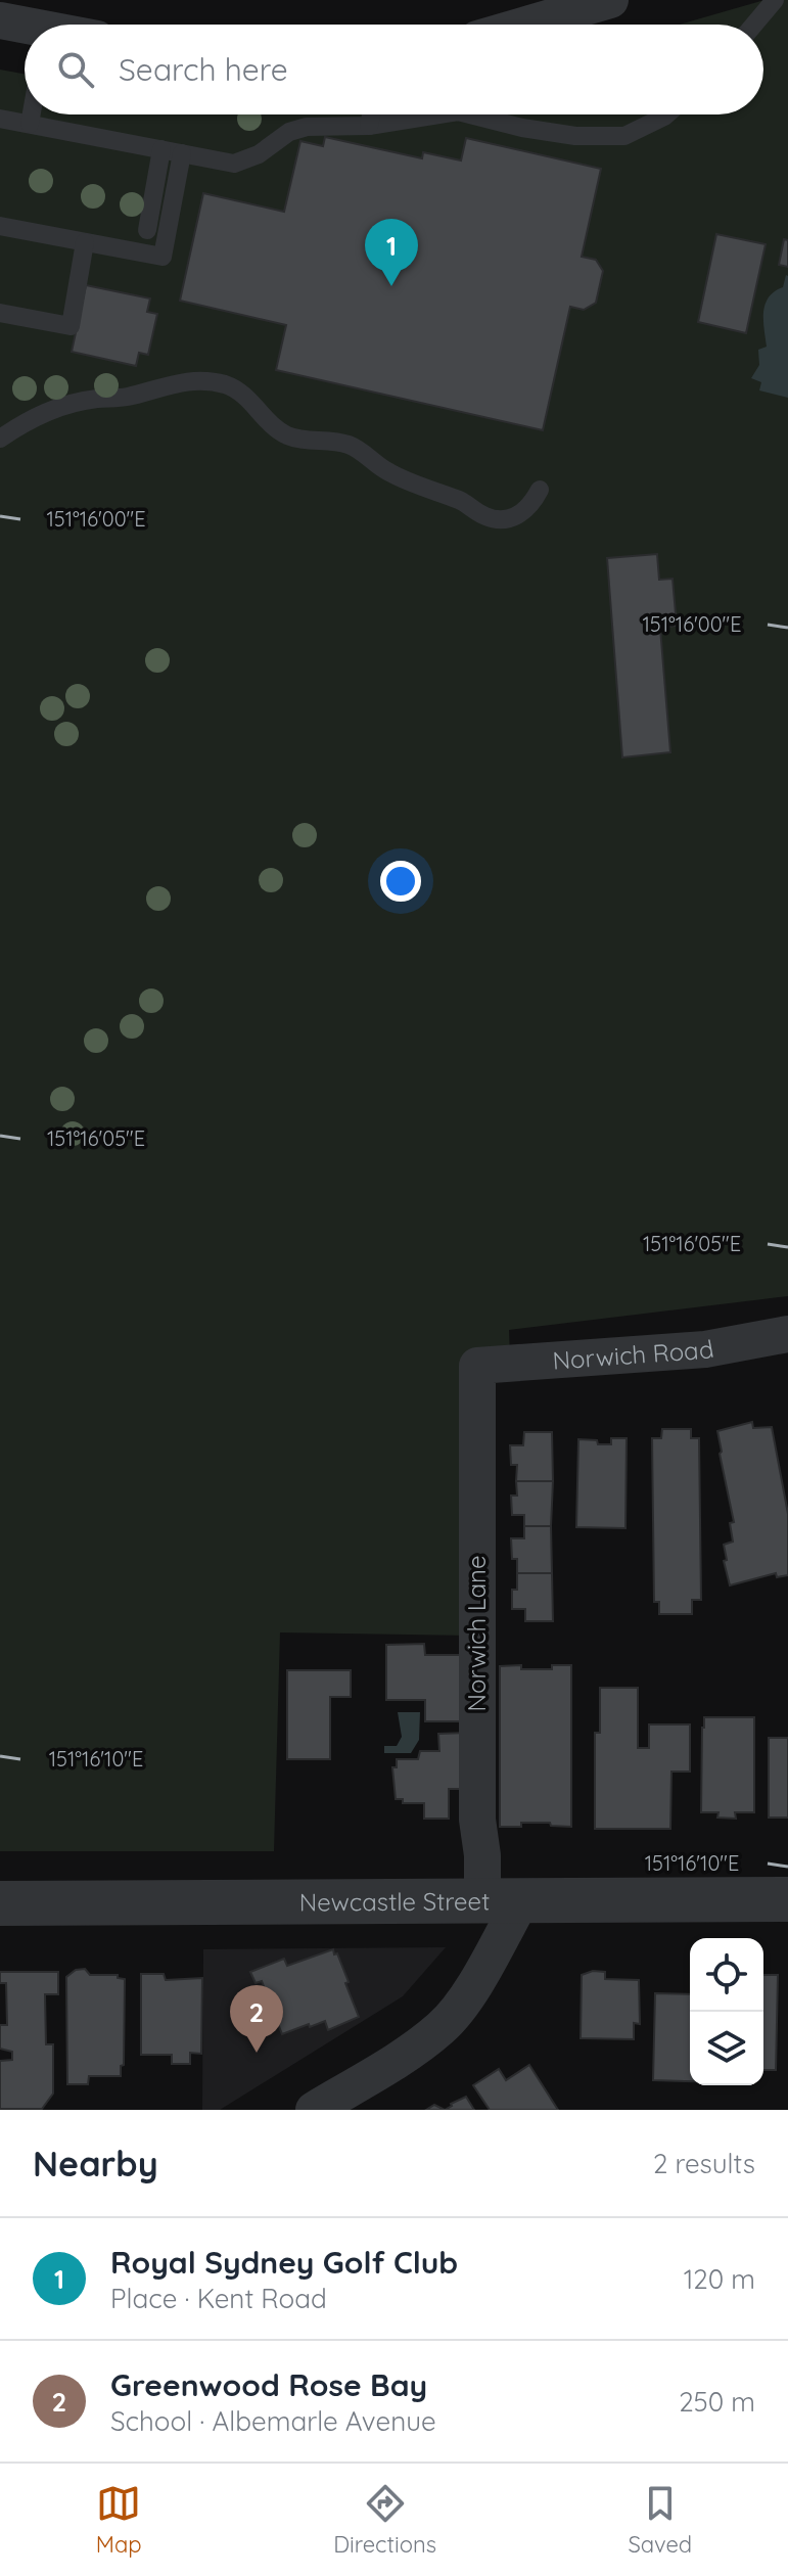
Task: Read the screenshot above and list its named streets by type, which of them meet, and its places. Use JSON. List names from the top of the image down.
{
  "streets": {
    "street": ["Norwich Road", "Norwich Lane", "Newcastle Street"]
  },
  "crossings": [
    ["Norwich Road", "Norwich Lane"],
    ["Norwich Lane", "Newcastle Street"]
  ],
  "page": {
    "search": "Search here",
    "pins": ["1", "2"],
    "heading": ["Nearby", "2 results"],
    "list": [
      {
        "mark": "1",
        "name": "Royal Sydney Golf Club",
        "note": "Place · Kent Road",
        "value": "120 m"
      },
      {
        "mark": "2",
        "name": "Greenwood Rose Bay",
        "note": "School · Albemarle Avenue",
        "value": "250 m"
      }
    ],
    "nav": ["Map", "Directions", "Saved"]
  },
  "coordinates": ["151°16'00\"E", "151°16'05\"E", "151°16'10\"E"]
}
